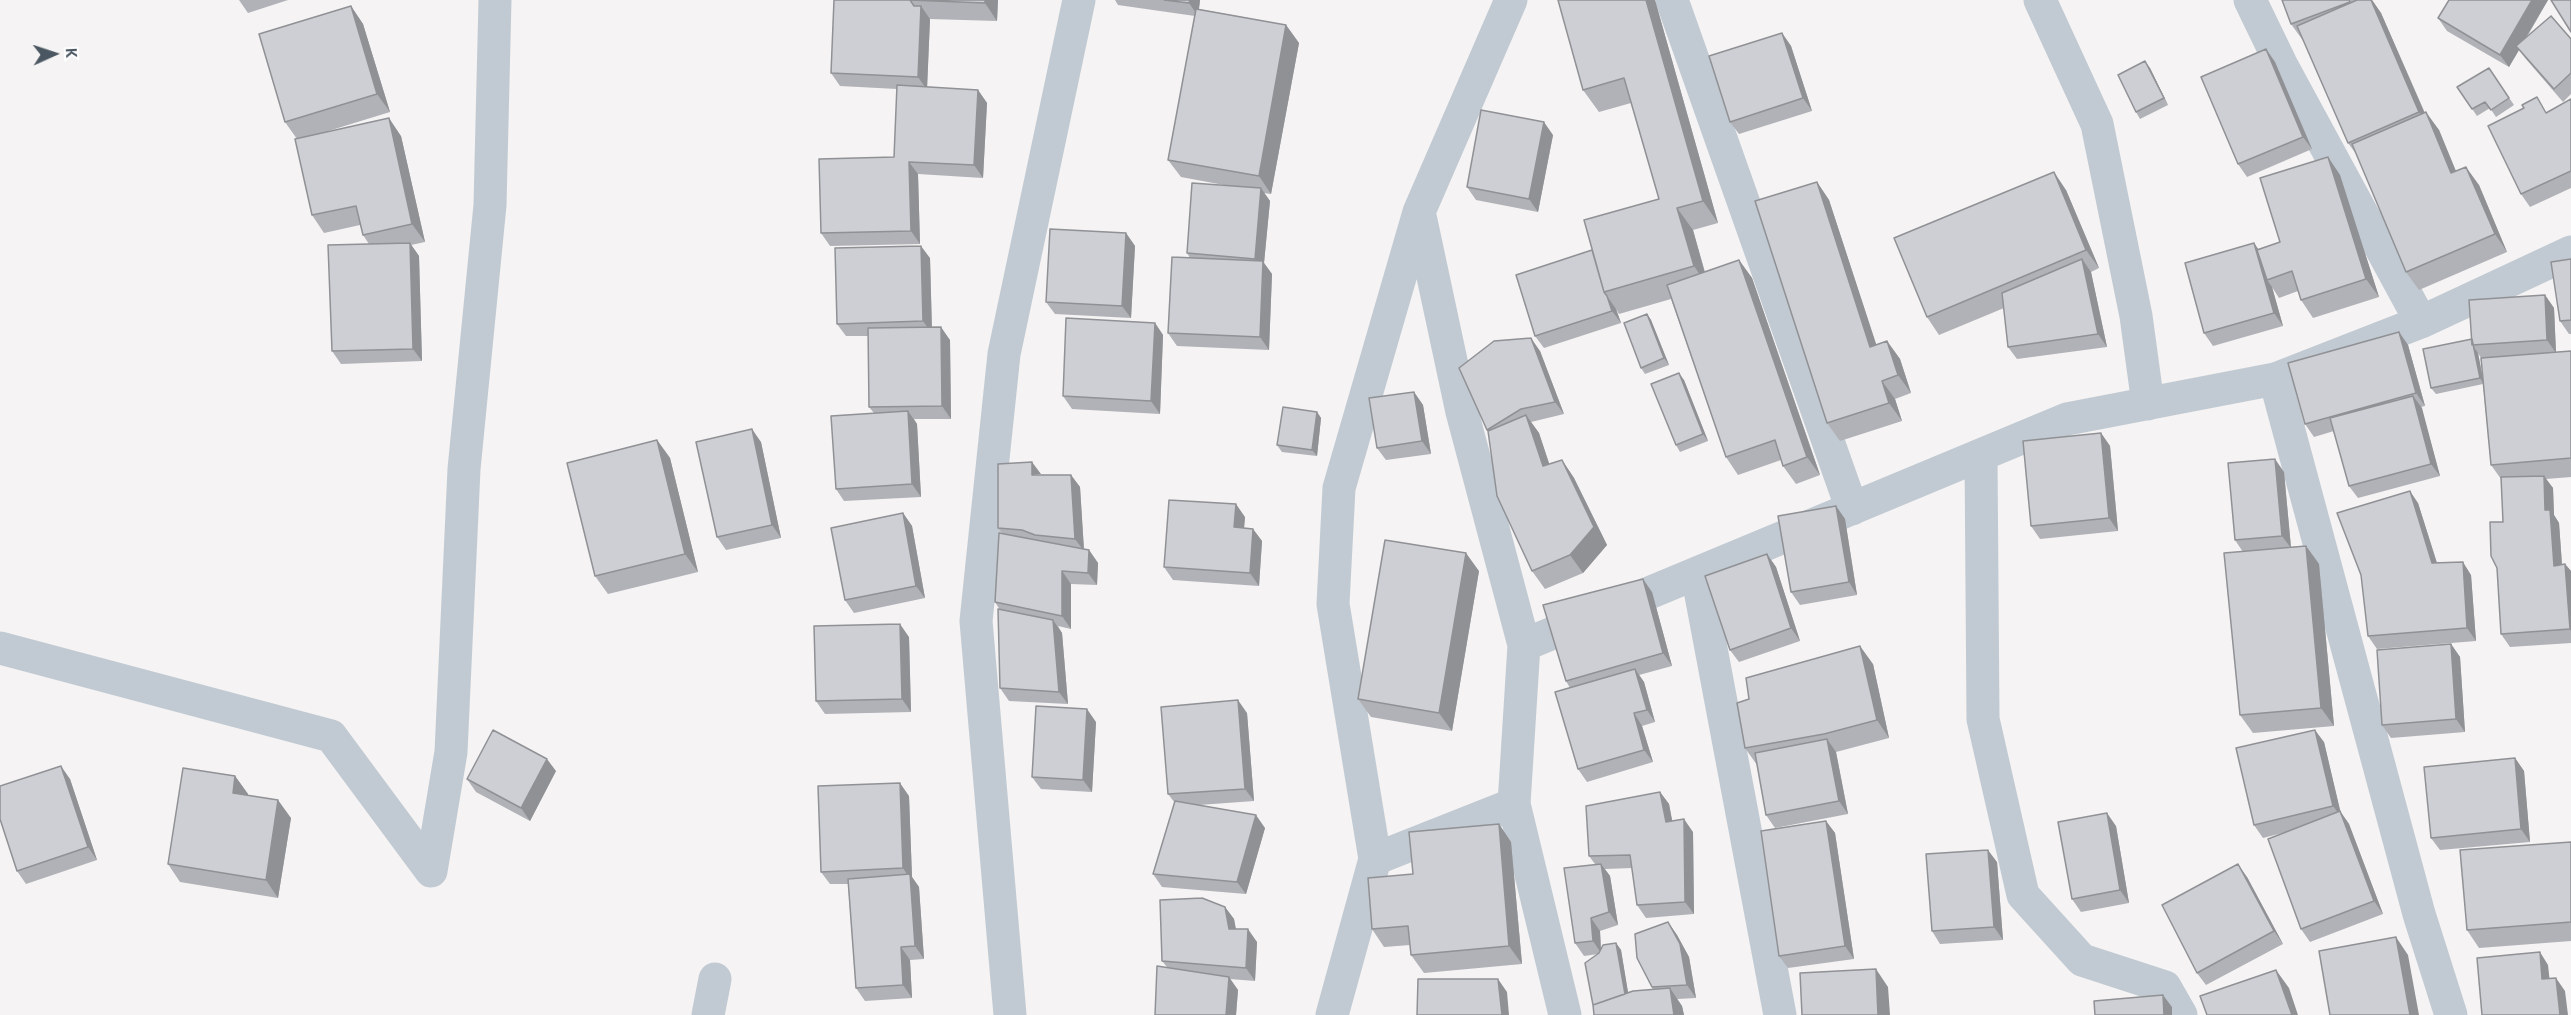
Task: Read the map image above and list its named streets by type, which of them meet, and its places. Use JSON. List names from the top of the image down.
{
  "north": "right"
}
